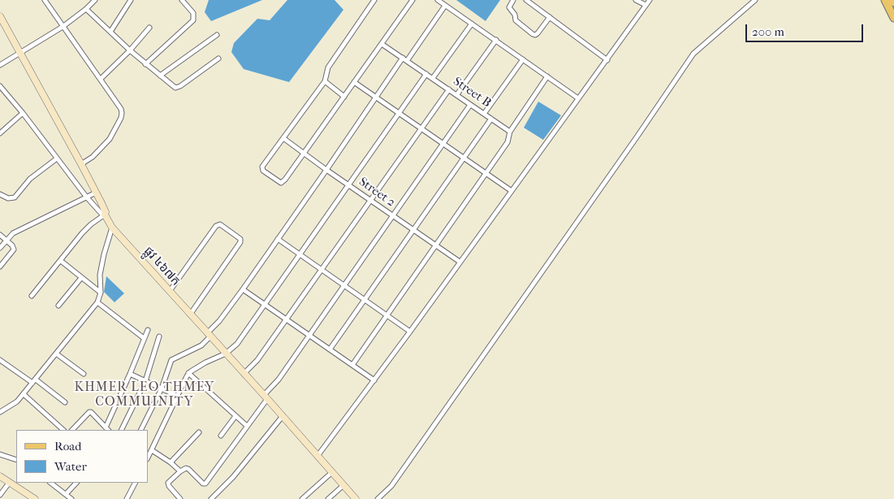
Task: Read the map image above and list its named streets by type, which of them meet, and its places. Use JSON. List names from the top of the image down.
{
  "streets": {
    "street": ["Street B", "Street 2", "ផ្លូវ ៤៦៧ក"]
  },
  "districts": ["KHMER LEO THMEY COMMUINITY"],
  "legend": ["Road", "Water"],
  "scale_bar": "200 m"
}
